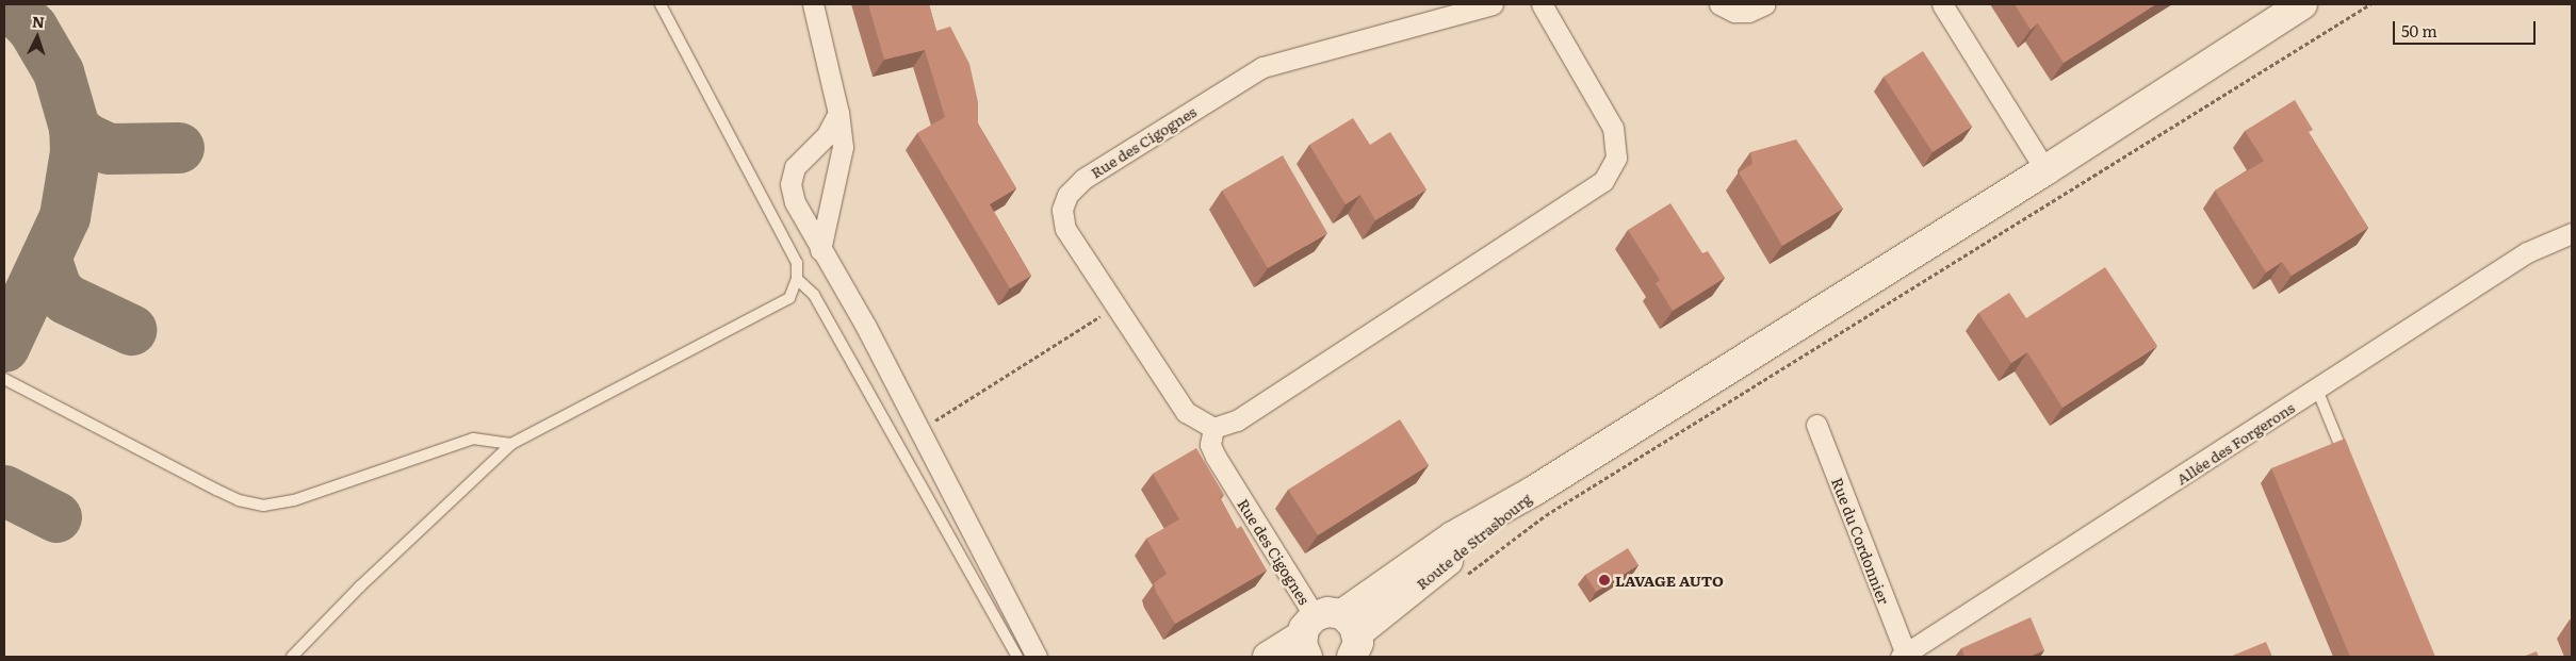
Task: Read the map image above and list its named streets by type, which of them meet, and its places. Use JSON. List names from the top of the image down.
{
  "streets": {
    "main road": ["Route de Strasbourg"],
    "street": ["Rue des Cigognes", "Allée des Forgerons", "Rue du Cordonnier"]
  },
  "crossings": [
    ["Rue des Cigognes", "Route de Strasbourg"],
    ["Allée des Forgerons", "Rue du Cordonnier"]
  ],
  "places": ["LAVAGE AUTO"],
  "scale_bar": "50 m",
  "north": "top"
}
